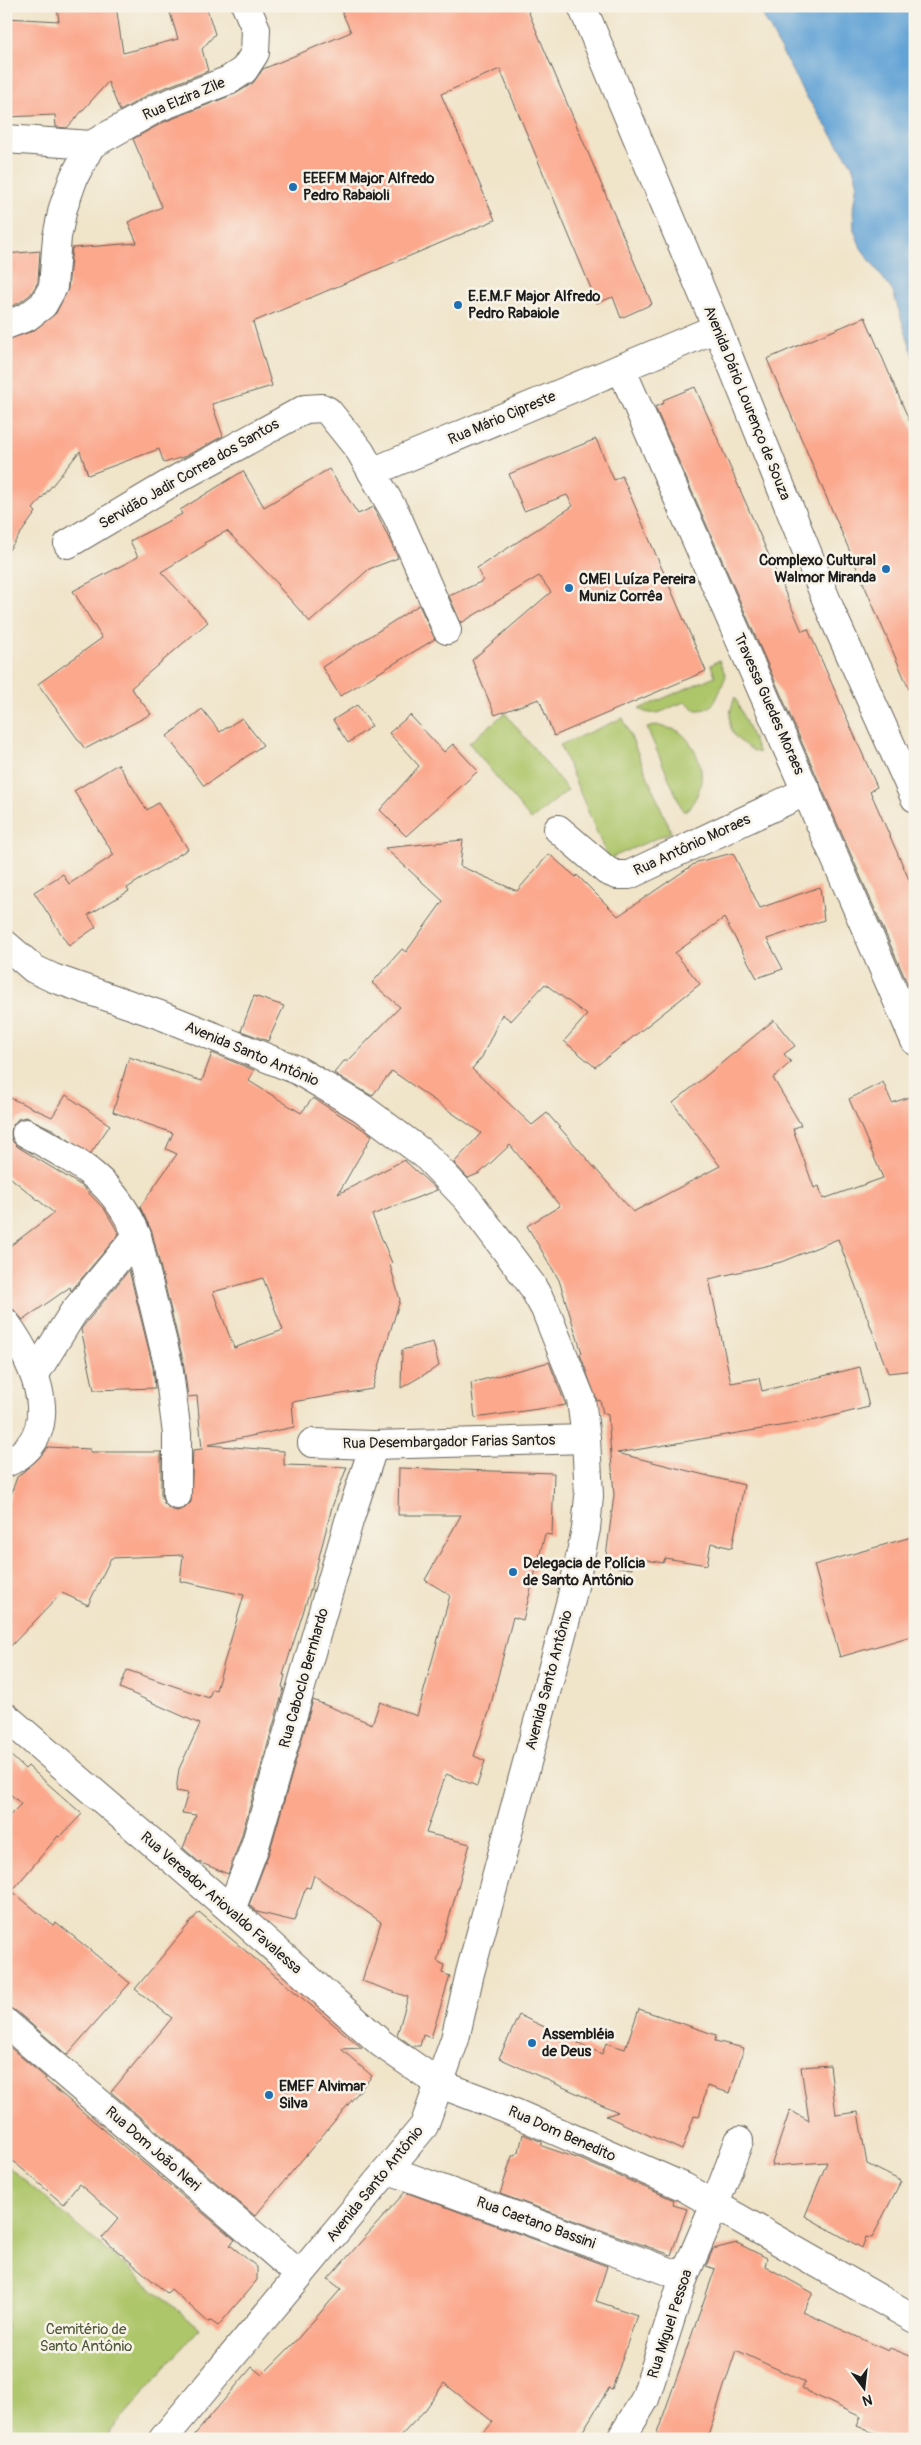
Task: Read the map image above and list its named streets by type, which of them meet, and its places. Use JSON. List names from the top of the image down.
{
  "streets": {
    "street": [
      "Rua Elzira Zile",
      "Avenida Dário Lourenço de Souza",
      "Rua Mário Cipreste",
      "Servidão Jadir Correa dos Santos",
      "Travessa Guedes Moraes",
      "Rua Antônio Moraes",
      "Avenida Santo Antônio",
      "Rua Desembargador Farias Santos",
      "Rua Caboclo Bernhardo",
      "Rua Vereador Ariovaldo Favalessa",
      "Rua Dom Benedito",
      "Rua Dom João Neri",
      "Rua Caetano Bassini",
      "Rua Miguel Pessoa"
    ]
  },
  "crossings": [
    ["Avenida Dário Lourenço de Souza", "Rua Mário Cipreste"],
    ["Rua Mário Cipreste", "Servidão Jadir Correa dos Santos"],
    ["Rua Mário Cipreste", "Travessa Guedes Moraes"],
    ["Travessa Guedes Moraes", "Rua Antônio Moraes"],
    ["Avenida Santo Antônio", "Rua Desembargador Farias Santos"],
    ["Avenida Santo Antônio", "Rua Vereador Ariovaldo Favalessa"],
    ["Avenida Santo Antônio", "Rua Dom Benedito"],
    ["Avenida Santo Antônio", "Rua Dom João Neri"],
    ["Avenida Santo Antônio", "Rua Caetano Bassini"],
    ["Rua Desembargador Farias Santos", "Rua Caboclo Bernhardo"],
    ["Rua Caboclo Bernhardo", "Rua Vereador Ariovaldo Favalessa"],
    ["Rua Vereador Ariovaldo Favalessa", "Rua Dom Benedito"],
    ["Rua Dom Benedito", "Rua Miguel Pessoa"],
    ["Rua Caetano Bassini", "Rua Miguel Pessoa"]
  ],
  "parks": ["Cemitério de Santo Antônio"],
  "places": [
    "EEEFM Major Alfredo Pedro Rabaioli",
    "E.E.M.F Major Alfredo Pedro Rabaiole",
    "Complexo Cultural Walmor Miranda",
    "CMEI Luíza Pereira Muniz Corrêa",
    "Delegacia de Polícia de Santo Antônio",
    "Assembléia de Deus",
    "EMEF Alvimar Silva"
  ],
  "north": "bottom"
}
